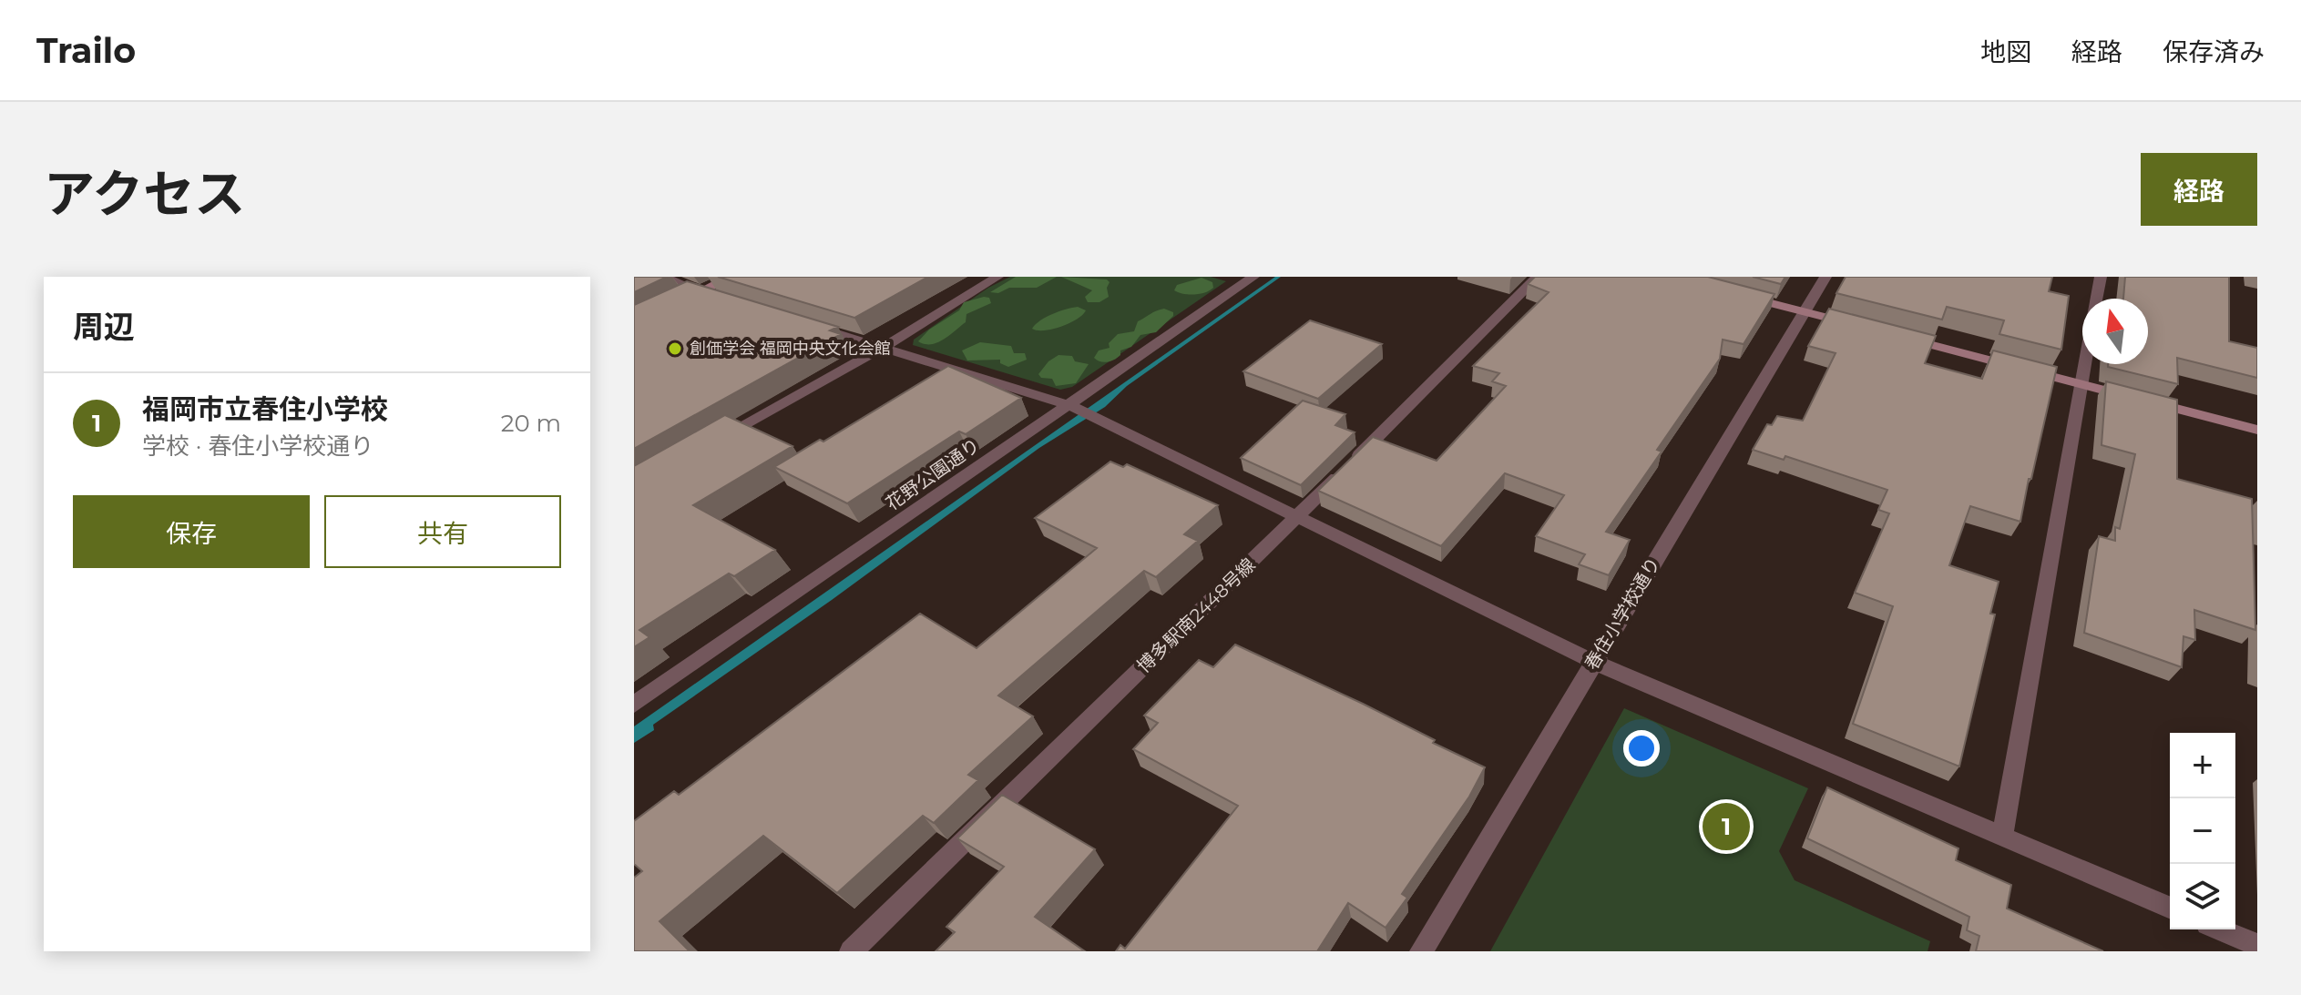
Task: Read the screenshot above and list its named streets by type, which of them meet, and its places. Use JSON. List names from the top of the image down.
{
  "streets": {
    "street": ["花野公園通り", "春住小学校通り", "博多駅南2448号線"]
  },
  "places": ["創価学会 福岡中央文化会館"],
  "north": "top",
  "page": {
    "header": "Trailo",
    "nav": ["地図", "経路", "保存済み"],
    "title": "アクセス",
    "buttons": [
      "経路",
      ["保存", "共有"]
    ],
    "heading": "周辺",
    "list": [
      {
        "mark": "1",
        "name": "福岡市立春住小学校",
        "note": "学校 · 春住小学校通り",
        "value": "20 m"
      }
    ],
    "map_buttons": ["+", "−"],
    "pins": "1"
  }
}
